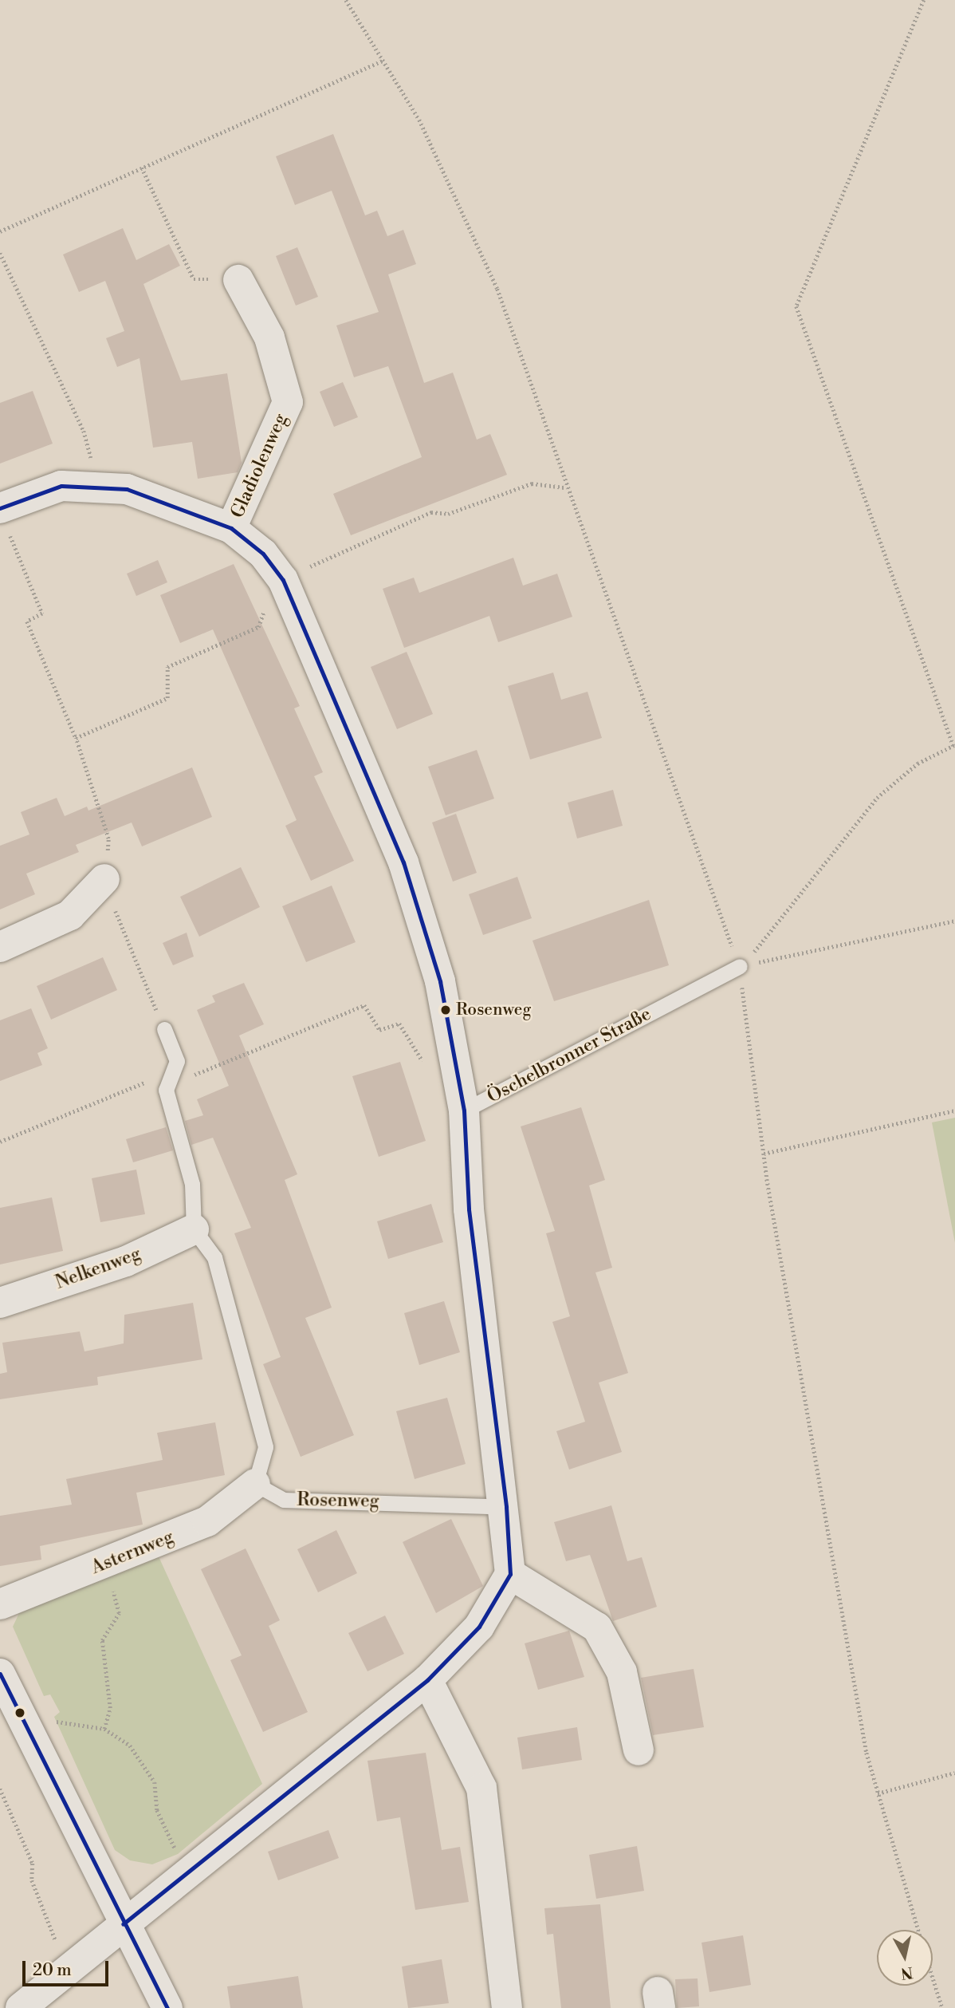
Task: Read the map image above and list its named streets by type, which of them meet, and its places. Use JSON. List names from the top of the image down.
{
  "streets": {
    "street": ["Gladiolenweg", "Nelkenweg", "Asternweg"],
    "lane": ["Öschelbronner Straße", "Rosenweg"]
  },
  "crossings": [
    ["Rosenweg", "Asternweg"]
  ],
  "places": ["Rosenweg"],
  "scale_bar": "20 m",
  "north": "bottom"
}
